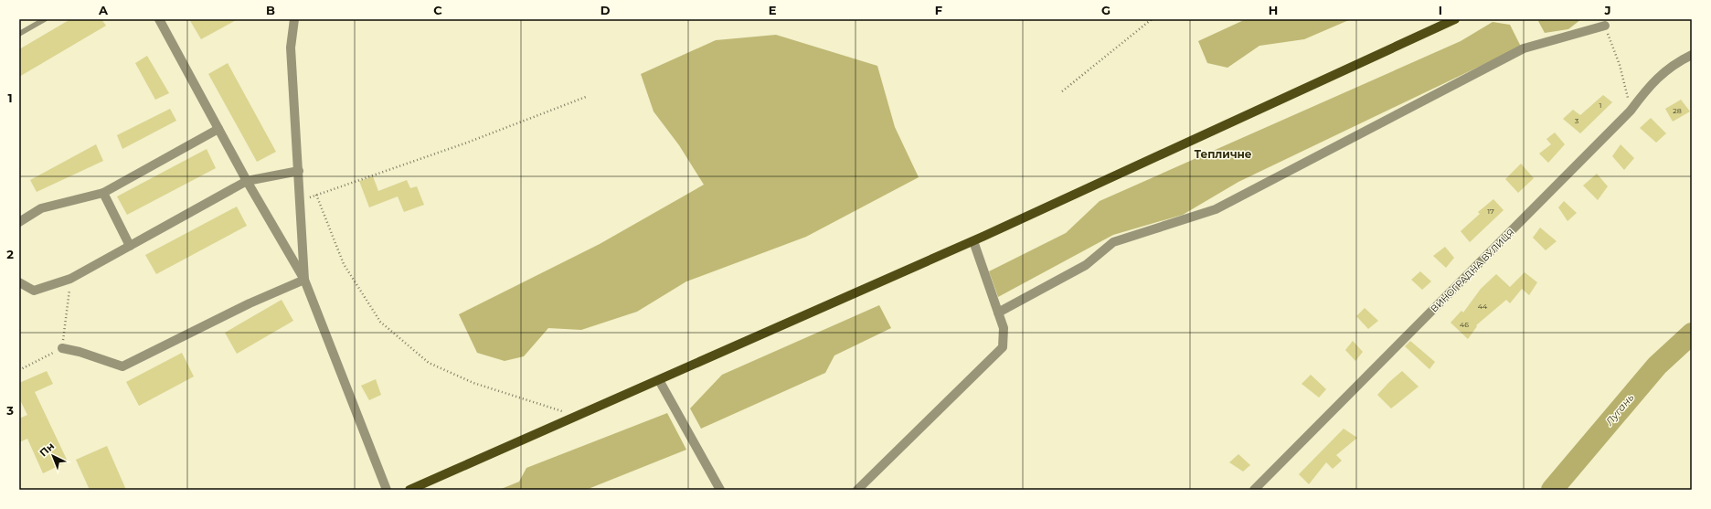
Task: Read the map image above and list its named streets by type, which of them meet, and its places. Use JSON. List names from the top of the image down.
{
  "streets": {
    "street": ["ВИНОГРАДНА ВУЛИЦЯ"]
  },
  "districts": ["Тепличне"],
  "water": ["Лугань"],
  "house_numbers": [
    "1",
    "28",
    "3",
    "17",
    "44",
    "46"
  ],
  "north": "top left",
  "grid": {
    "columns": [
      "A",
      "B",
      "C",
      "D",
      "E",
      "F",
      "G",
      "H",
      "I",
      "J"
    ],
    "rows": ["1", "2", "3"]
  }
}
